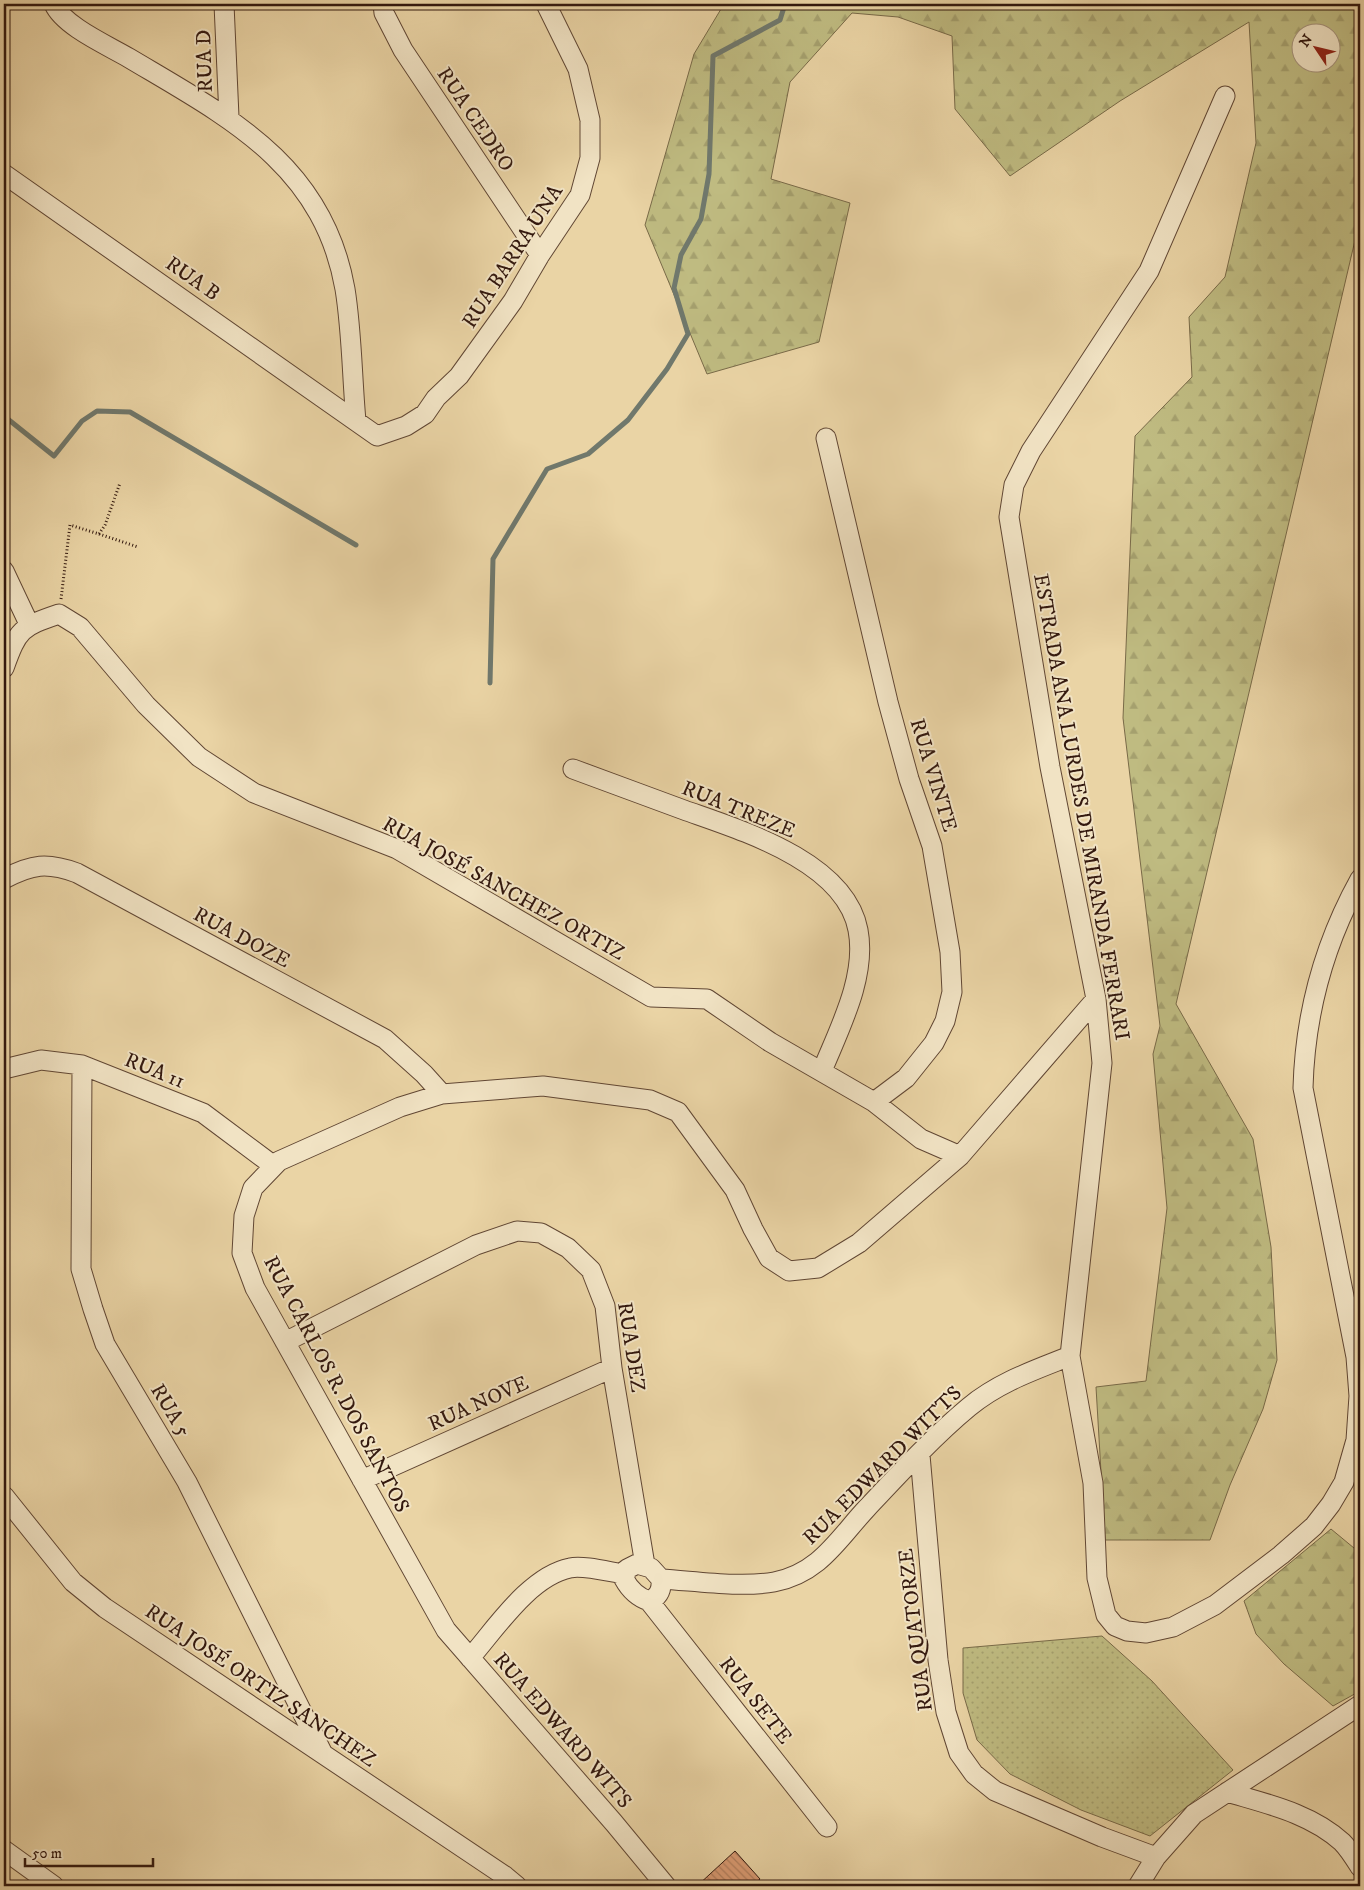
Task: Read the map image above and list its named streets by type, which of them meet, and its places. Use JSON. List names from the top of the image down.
{
  "streets": {
    "street": [
      "RUA D",
      "RUA CEDRO",
      "RUA BARRA UNA",
      "RUA B",
      "RUA VINTE",
      "ESTRADA ANA LURDES DE MIRANDA FERRARI",
      "RUA TREZE",
      "RUA JOSÉ SANCHEZ ORTIZ",
      "RUA DOZE",
      "RUA 11",
      "RUA DEZ",
      "RUA CARLOS R. DOS SANTOS",
      "RUA NOVE",
      "RUA 5",
      "RUA EDWARD WITTS",
      "RUA QUATORZE",
      "RUA JOSÉ ORTIZ SANCHEZ",
      "RUA SETE",
      "RUA EDWARD WITS"
    ]
  },
  "crossings": [
    ["RUA CEDRO", "RUA BARRA UNA"],
    ["RUA BARRA UNA", "RUA B"],
    ["RUA VINTE", "RUA JOSÉ SANCHEZ ORTIZ"],
    ["ESTRADA ANA LURDES DE MIRANDA FERRARI", "RUA CARLOS R. DOS SANTOS"],
    ["ESTRADA ANA LURDES DE MIRANDA FERRARI", "RUA EDWARD WITTS"],
    ["RUA TREZE", "RUA JOSÉ SANCHEZ ORTIZ"],
    ["RUA JOSÉ SANCHEZ ORTIZ", "RUA CARLOS R. DOS SANTOS"],
    ["RUA DOZE", "RUA CARLOS R. DOS SANTOS"],
    ["RUA 11", "RUA CARLOS R. DOS SANTOS"],
    ["RUA 11", "RUA 5"],
    ["RUA DEZ", "RUA CARLOS R. DOS SANTOS"],
    ["RUA DEZ", "RUA NOVE"],
    ["RUA DEZ", "RUA EDWARD WITTS"],
    ["RUA DEZ", "RUA SETE"],
    ["RUA DEZ", "RUA EDWARD WITS"],
    ["RUA CARLOS R. DOS SANTOS", "RUA NOVE"],
    ["RUA CARLOS R. DOS SANTOS", "RUA EDWARD WITS"],
    ["RUA 5", "RUA JOSÉ ORTIZ SANCHEZ"],
    ["RUA EDWARD WITTS", "RUA QUATORZE"],
    ["RUA EDWARD WITTS", "RUA SETE"],
    ["RUA EDWARD WITTS", "RUA EDWARD WITS"],
    ["RUA SETE", "RUA EDWARD WITS"]
  ],
  "scale_bar": "50 m",
  "north": "top left"
}
